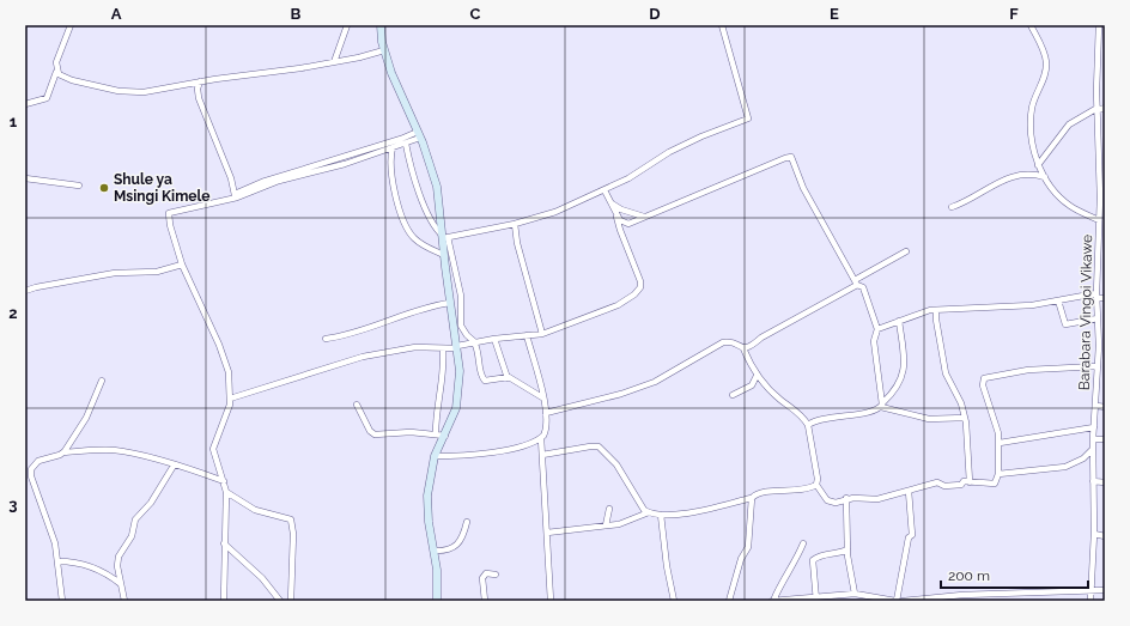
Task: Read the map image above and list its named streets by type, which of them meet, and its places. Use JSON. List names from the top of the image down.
{
  "streets": {
    "street": ["Barabara Vingoi Vikawe"]
  },
  "places": ["Shule ya Msingi Kimele"],
  "scale_bar": "200 m",
  "grid": {
    "columns": [
      "A",
      "B",
      "C",
      "D",
      "E",
      "F"
    ],
    "rows": ["1", "2", "3"]
  }
}
